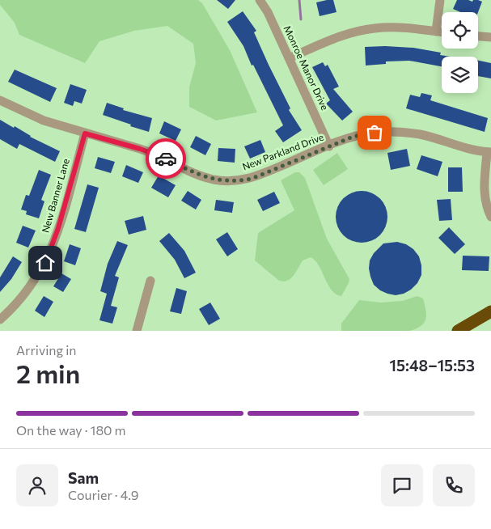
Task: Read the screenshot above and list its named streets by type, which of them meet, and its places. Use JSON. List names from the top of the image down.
{
  "streets": {
    "street": ["Monroe Manor Drive", "New Parkland Drive", "New Banner Lane"]
  },
  "crossings": [
    ["Monroe Manor Drive", "New Parkland Drive"],
    ["New Parkland Drive", "New Banner Lane"]
  ],
  "page": {
    "heading": ["2 min", "Arriving in", "15:48–15:53"],
    "panel": ["Sam", "Courier · 4.9"],
    "bar": "On the way · 180 m"
  }
}
